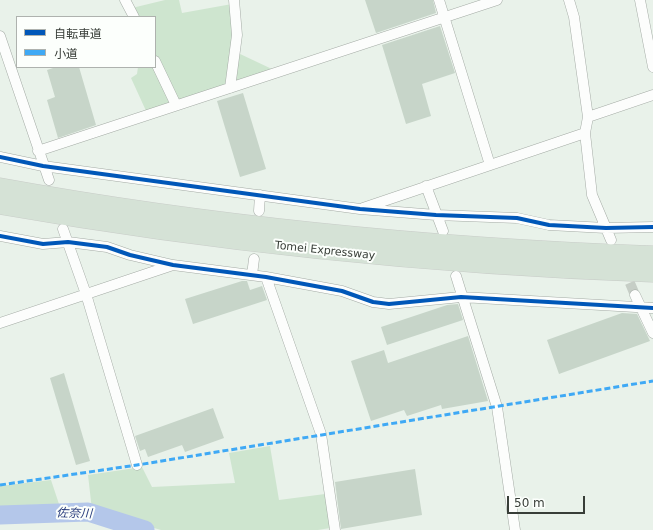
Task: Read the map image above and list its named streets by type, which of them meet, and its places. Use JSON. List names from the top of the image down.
{
  "streets": {
    "highway": ["Tomei Expressway"]
  },
  "water": ["佐奈川"],
  "legend": ["自転車道", "小道"],
  "scale_bar": "50 m"
}
